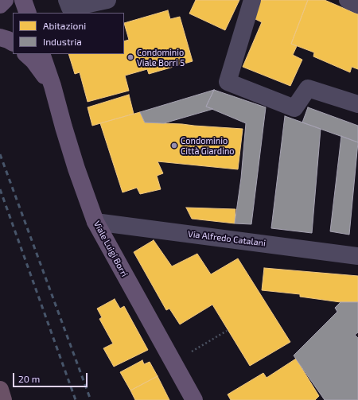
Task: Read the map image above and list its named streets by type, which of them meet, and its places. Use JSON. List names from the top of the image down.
{
  "streets": {
    "main road": ["Viale Luigi Borri"],
    "street": ["Via Alfredo Catalani"]
  },
  "crossings": [
    ["Via Alfredo Catalani", "Viale Luigi Borri"]
  ],
  "places": ["Condominio Viale Borri 5", "Condominio Città Giardino"],
  "legend": ["Abitazioni", "Industria"],
  "scale_bar": "20 m"
}
